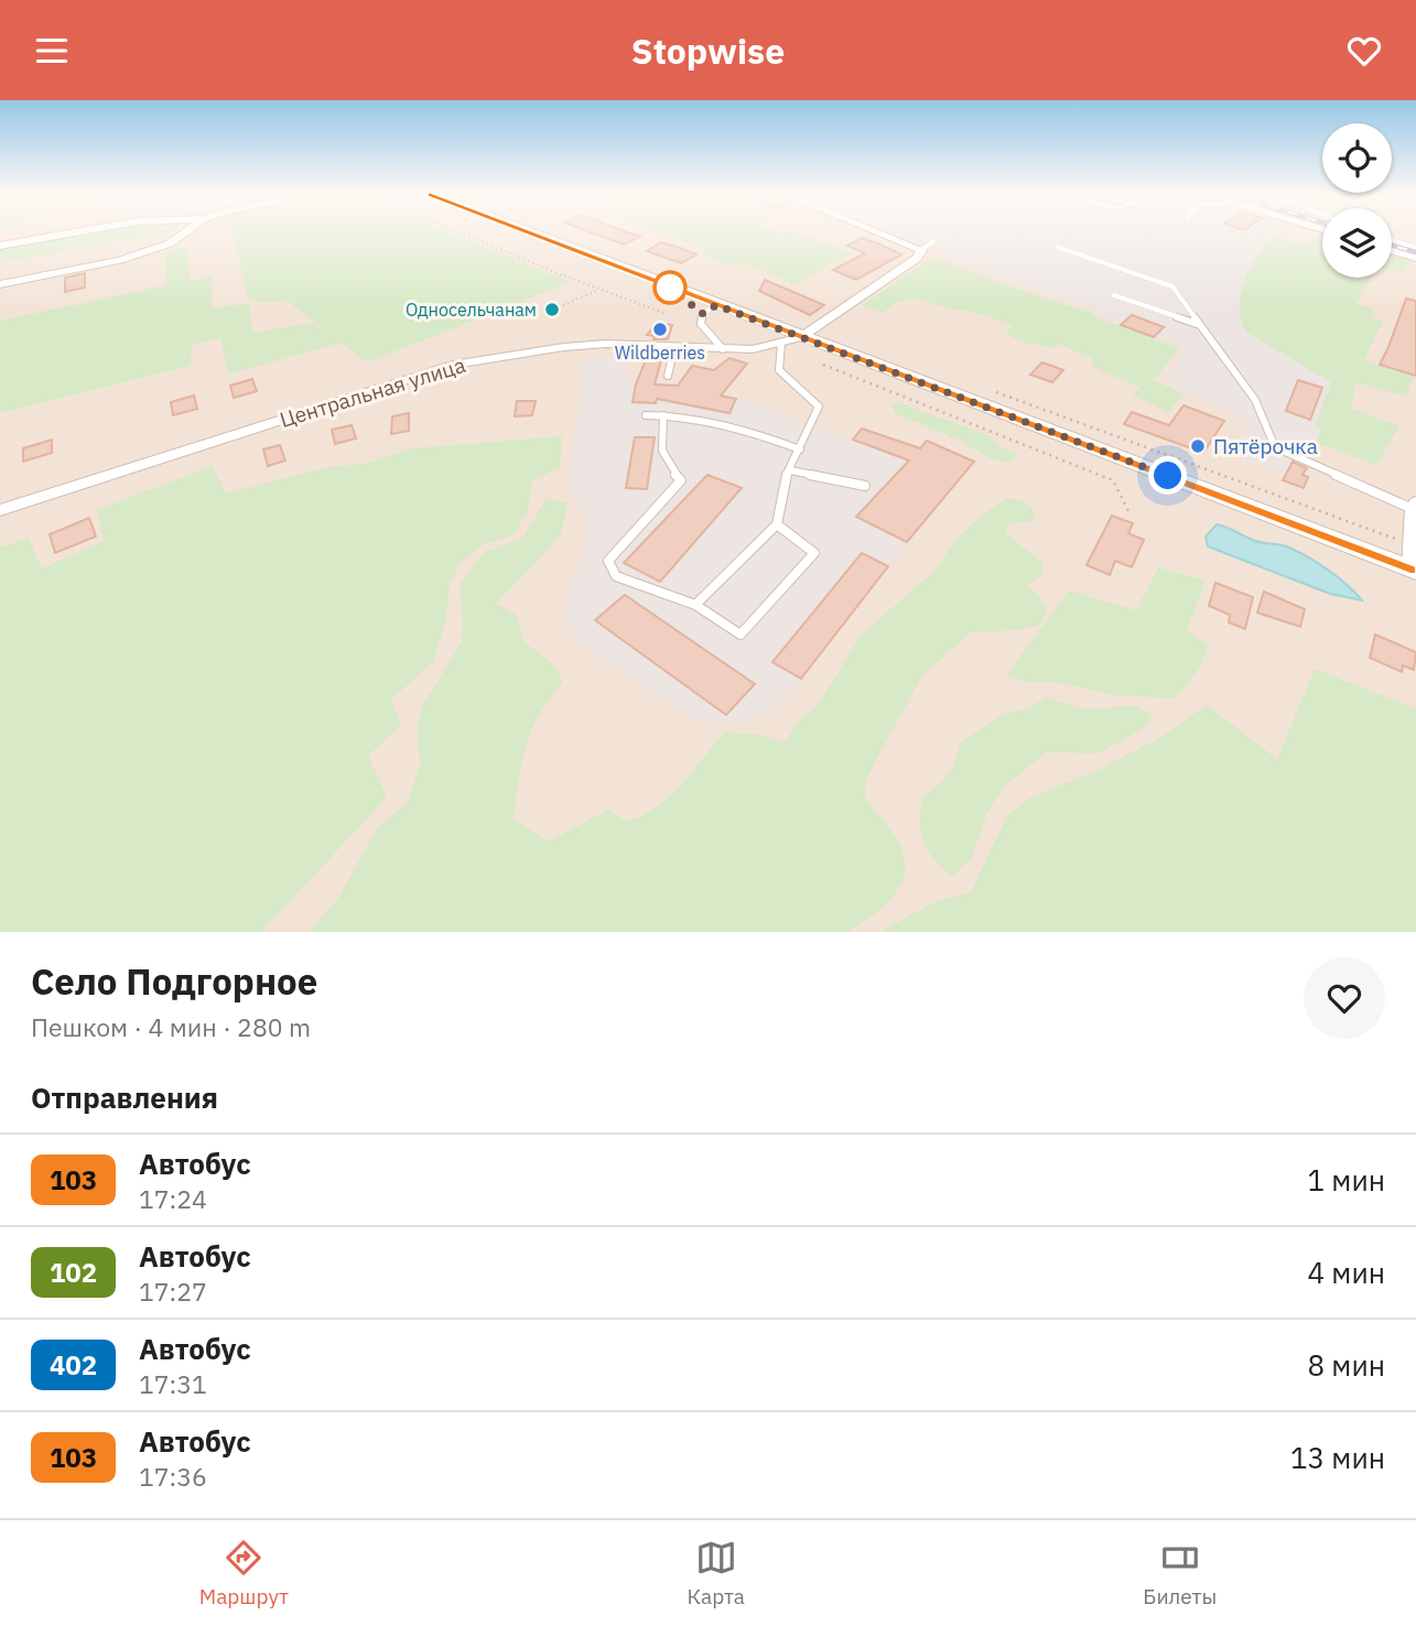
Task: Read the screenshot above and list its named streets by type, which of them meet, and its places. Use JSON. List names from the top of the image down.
{
  "streets": {
    "street": ["Центральная улица"]
  },
  "places": ["Односельчанам", "Wildberries", "Пятёрочка"],
  "lines": ["bus line 103"],
  "page": {
    "header": "Stopwise",
    "heading": [
      ["Село Подгорное", "Пешком · 4 мин · 280 m"],
      "Отправления"
    ],
    "list": [
      {
        "mark": "103",
        "name": "Автобус",
        "note": "17:24",
        "value": "1 мин"
      },
      {
        "mark": "102",
        "name": "Автобус",
        "note": "17:27",
        "value": "4 мин"
      },
      {
        "mark": "402",
        "name": "Автобус",
        "note": "17:31",
        "value": "8 мин"
      },
      {
        "mark": "103",
        "name": "Автобус",
        "note": "17:36",
        "value": "13 мин"
      }
    ],
    "tabs": ["Маршрут", "Карта", "Билеты"]
  }
}
